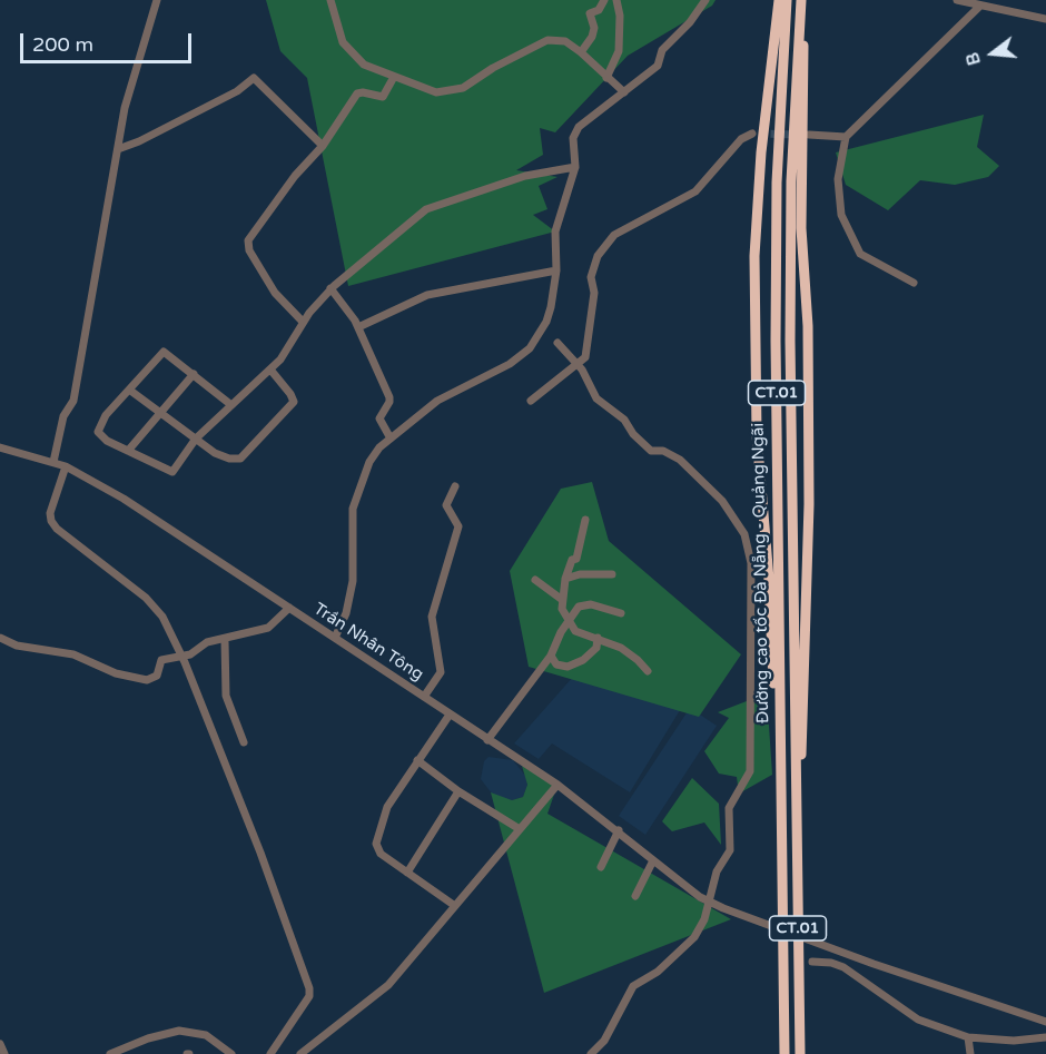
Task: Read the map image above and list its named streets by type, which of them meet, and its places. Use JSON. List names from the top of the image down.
{
  "streets": {
    "highway": ["CT.01", "Đường cao tốc Đà Nẵng - Quảng Ngãi"],
    "street": ["Trần Nhân Tông"]
  },
  "crossings": [
    ["CT.01", "Đường cao tốc Đà Nẵng - Quảng Ngãi"]
  ],
  "scale_bar": "200 m",
  "north": "left"
}
